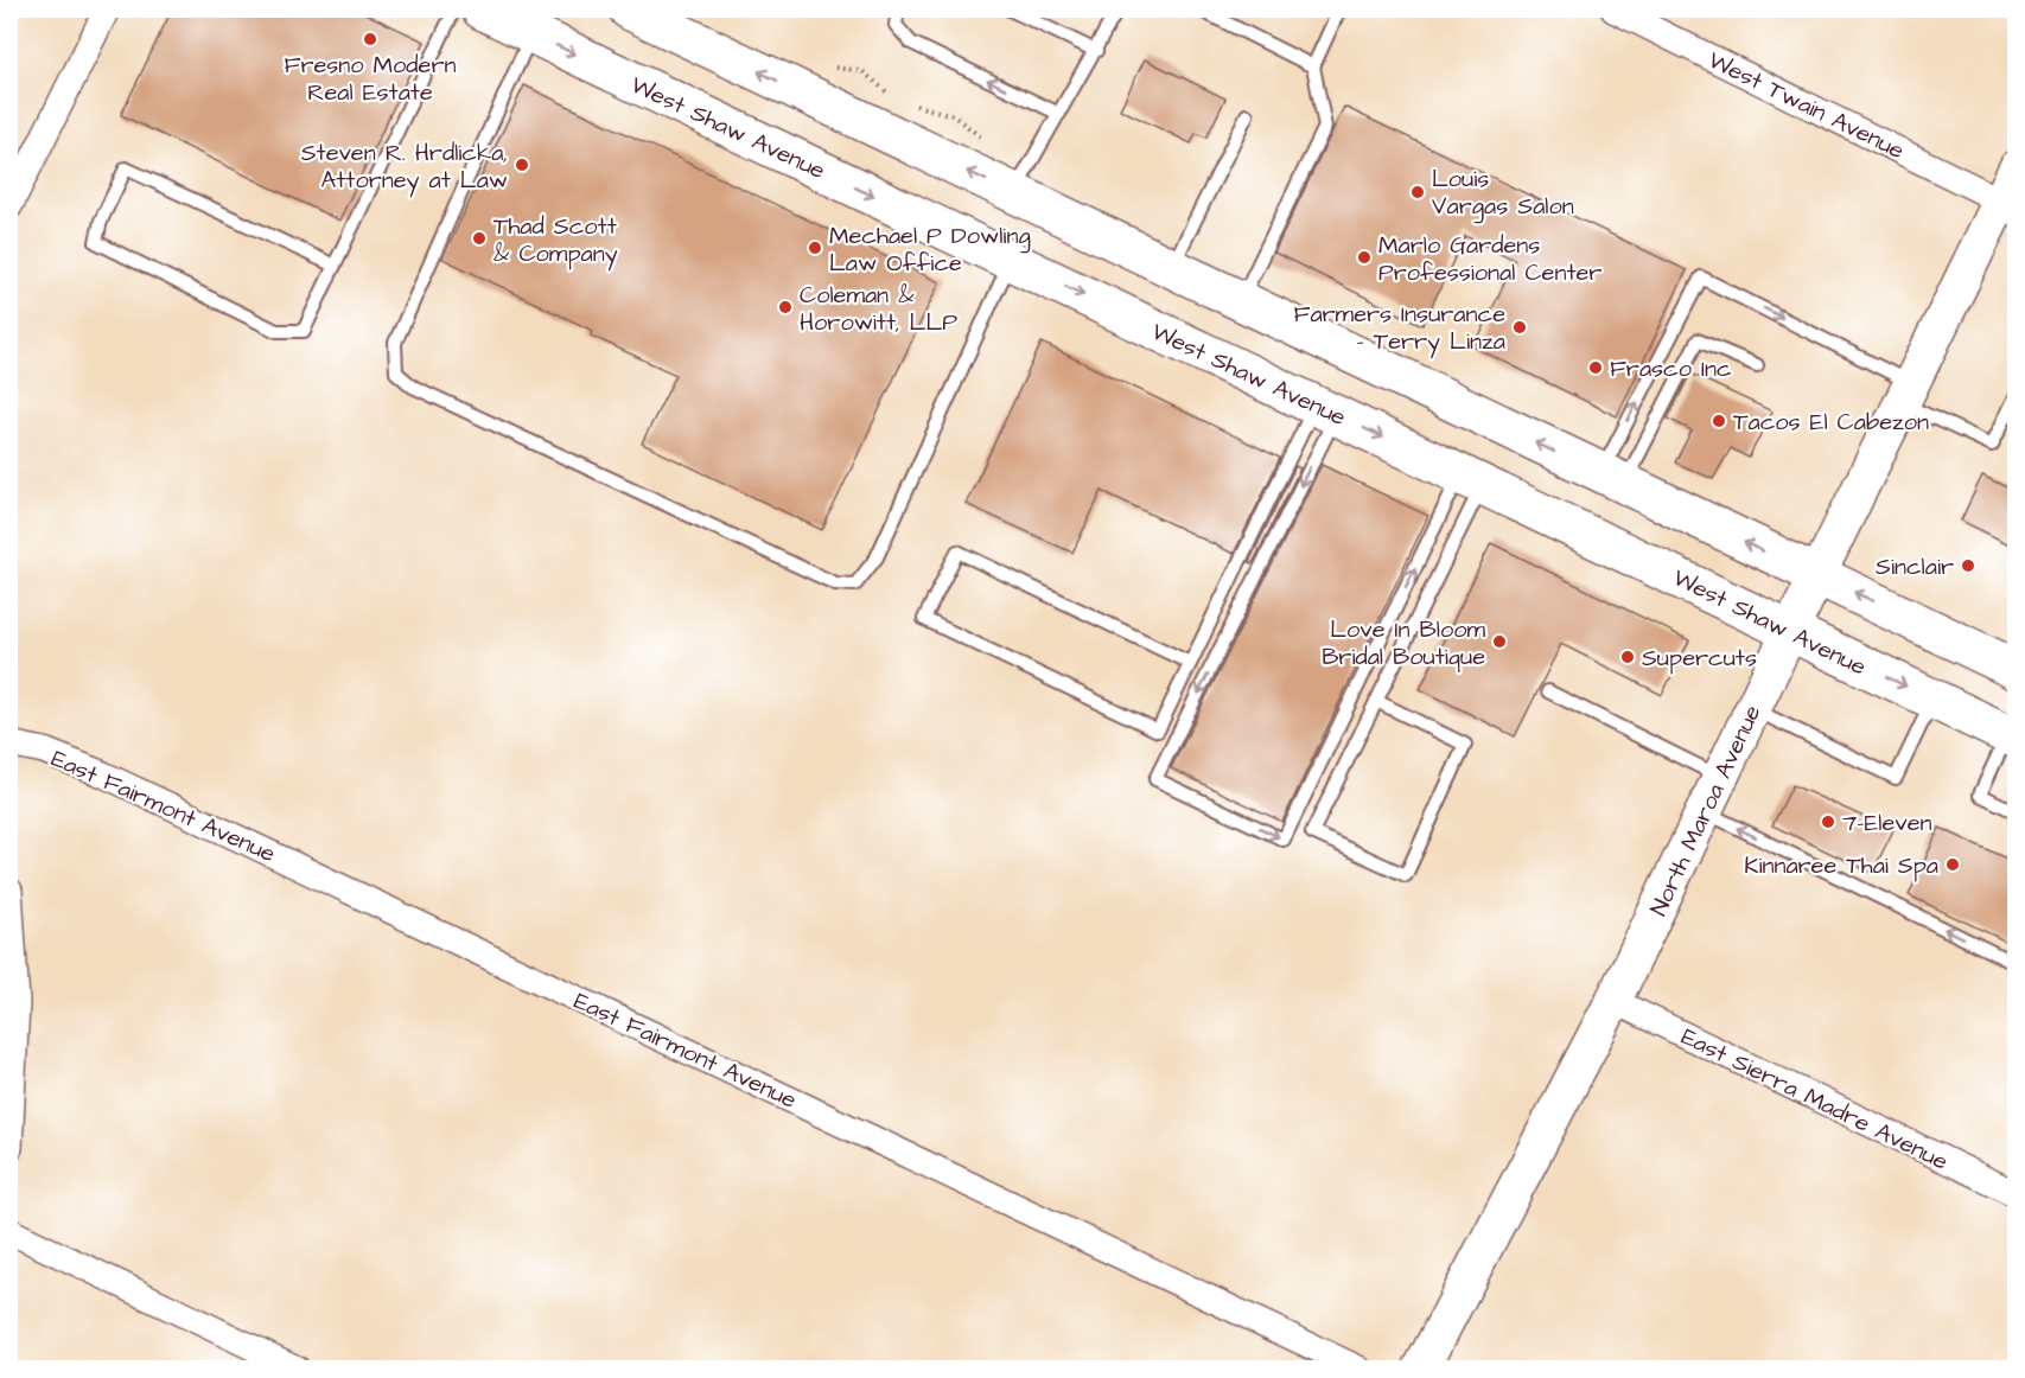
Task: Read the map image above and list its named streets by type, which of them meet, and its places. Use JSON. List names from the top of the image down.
{
  "streets": {
    "main road": ["West Shaw Avenue", "North Maroa Avenue"],
    "street": ["West Twain Avenue", "East Fairmont Avenue", "East Sierra Madre Avenue"]
  },
  "crossings": [
    ["West Twain Avenue", "North Maroa Avenue"],
    ["West Shaw Avenue", "North Maroa Avenue"],
    ["North Maroa Avenue", "East Sierra Madre Avenue"]
  ],
  "places": [
    "Fresno Modern Real Estate",
    "Steven R. Hrdlicka, Attorney at Law",
    "Louis Vargas Salon",
    "Thad Scott & Company",
    "Mechael P Dowling Law Office",
    "Marlo Gardens Professional Center",
    "Coleman & Horowitt, LLP",
    "Farmers Insurance - Terry Linza",
    "Frasco Inc",
    "Tacos El Cabezon",
    "Sinclair",
    "Love In Bloom Bridal Boutique",
    "Supercuts",
    "7-Eleven",
    "Kinnaree Thai Spa"
  ]
}
